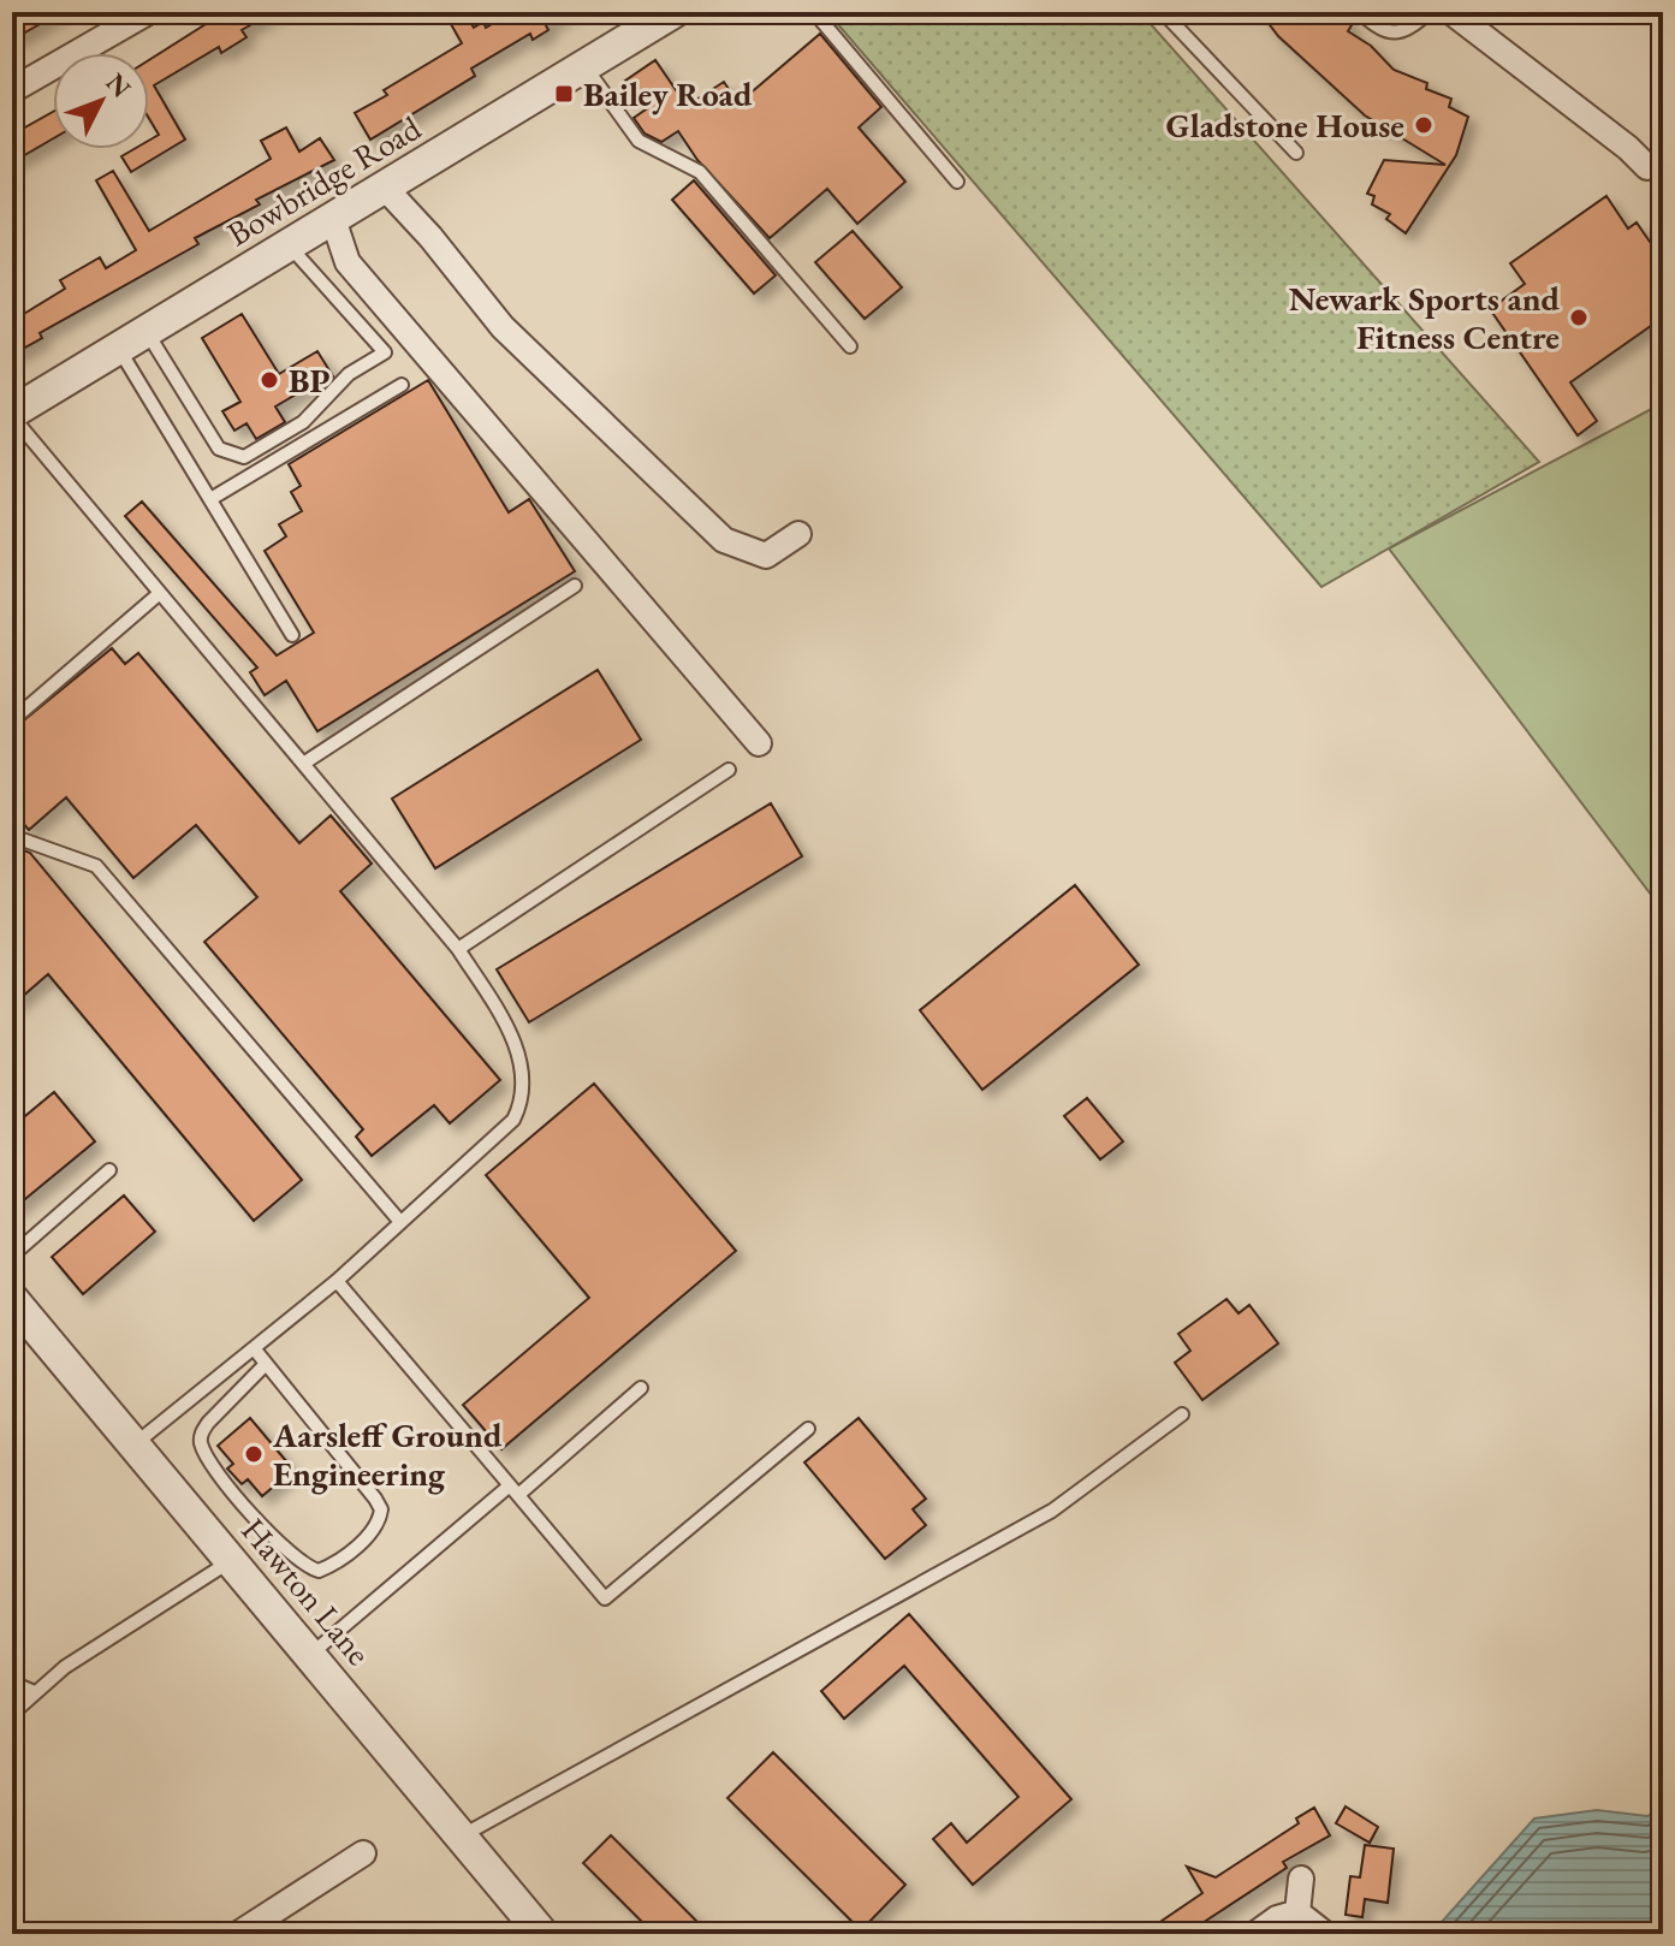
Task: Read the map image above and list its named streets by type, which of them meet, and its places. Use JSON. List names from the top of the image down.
{
  "streets": {
    "street": ["Bowbridge Road", "Hawton Lane"]
  },
  "places": {
    "transit": ["Bailey Road"],
    "other": [
      "Gladstone House",
      "Newark Sports and Fitness Centre",
      "BP",
      "Aarsleff Ground Engineering"
    ]
  },
  "north": "top right"
}
